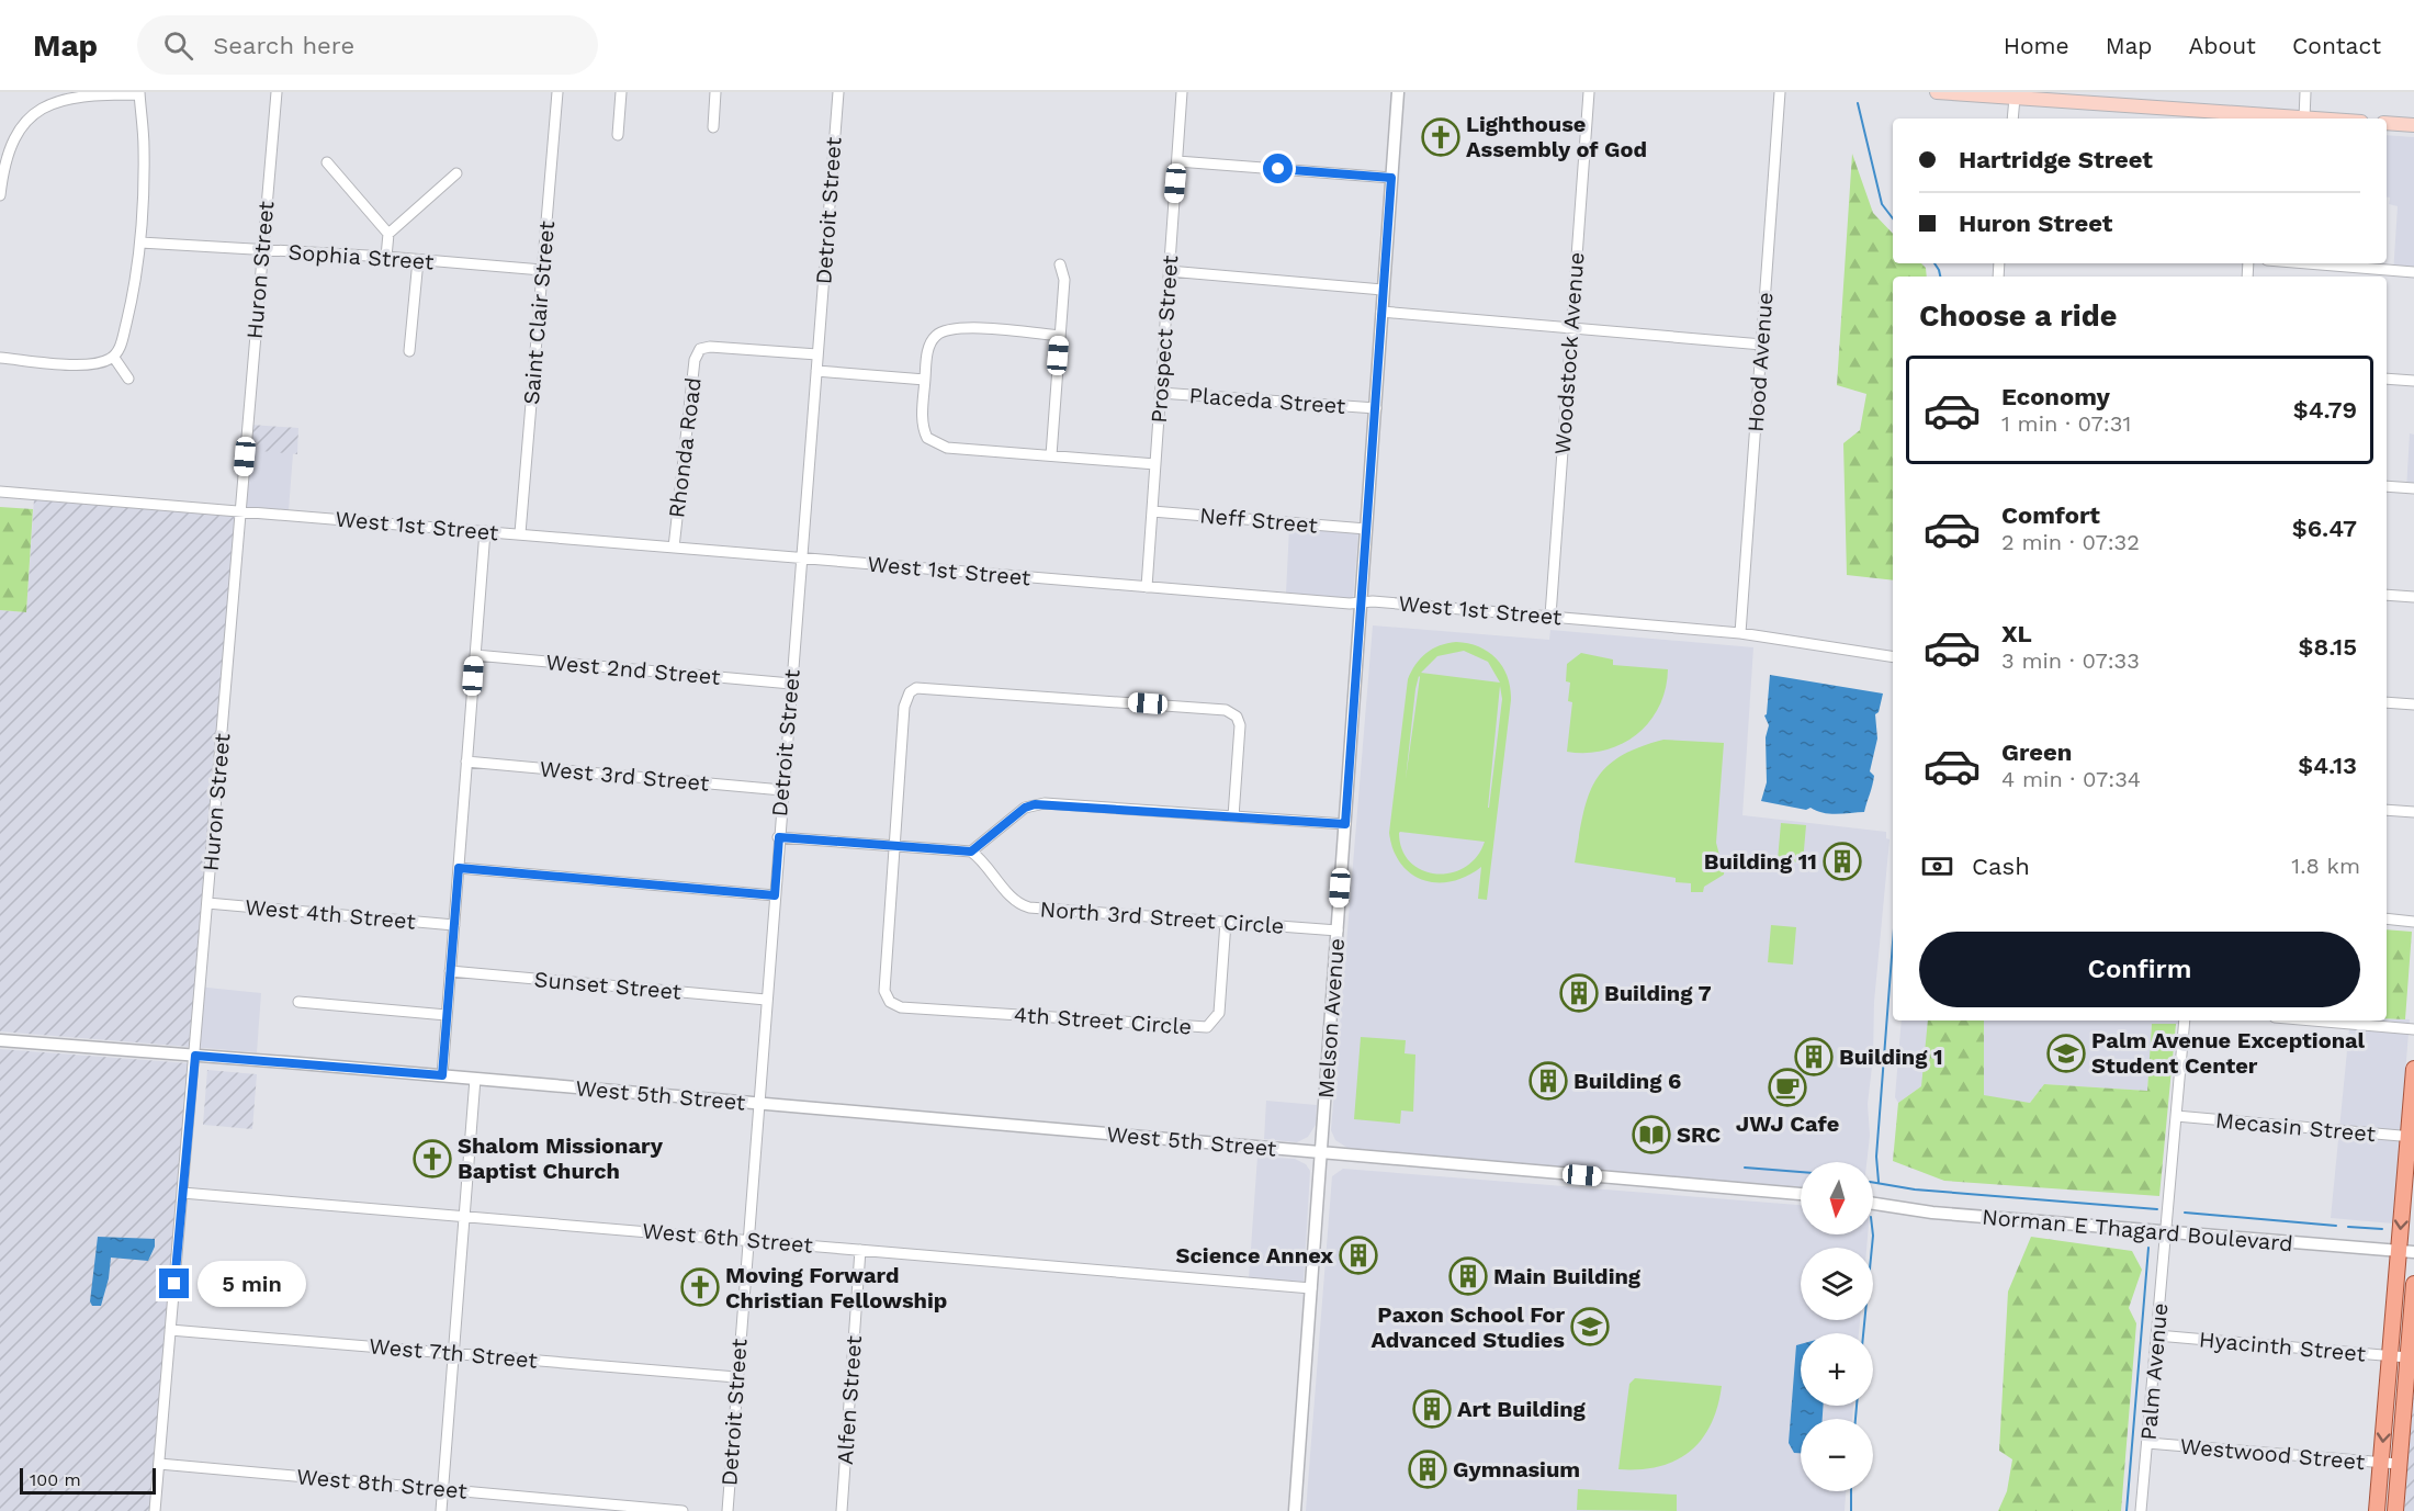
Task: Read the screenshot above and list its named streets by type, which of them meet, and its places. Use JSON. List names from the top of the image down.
{
  "streets": {
    "street": [
      "Detroit Street",
      "Sophia Street",
      "Huron Street",
      "Saint Clair Street",
      "Prospect Street",
      "Woodstock Avenue",
      "Hood Avenue",
      "Placeda Street",
      "Rhonda Road",
      "Neff Street",
      "West 1st Street",
      "West 2nd Street",
      "West 3rd Street",
      "West 4th Street",
      "North 3rd Street Circle",
      "Sunset Street",
      "Melson Avenue",
      "4th Street Circle",
      "West 5th Street",
      "Mecasin Street",
      "Norman E Thagard Boulevard",
      "West 6th Street",
      "Hyacinth Street",
      "West 7th Street",
      "Palm Avenue",
      "Alfen Street",
      "Westwood Street",
      "West 8th Street"
    ]
  },
  "crossings": [
    ["Detroit Street", "Rhonda Road"],
    ["Detroit Street", "West 1st Street"],
    ["Detroit Street", "West 2nd Street"],
    ["Detroit Street", "West 3rd Street"],
    ["Detroit Street", "Sunset Street"],
    ["Detroit Street", "West 5th Street"],
    ["Detroit Street", "West 6th Street"],
    ["Detroit Street", "West 7th Street"],
    ["Sophia Street", "Huron Street"],
    ["Sophia Street", "Saint Clair Street"],
    ["Huron Street", "West 1st Street"],
    ["Huron Street", "West 4th Street"],
    ["Huron Street", "West 5th Street"],
    ["Huron Street", "West 6th Street"],
    ["Huron Street", "West 7th Street"],
    ["Huron Street", "West 8th Street"],
    ["Saint Clair Street", "West 1st Street"],
    ["Prospect Street", "Placeda Street"],
    ["Prospect Street", "Neff Street"],
    ["Prospect Street", "West 1st Street"],
    ["Woodstock Avenue", "West 1st Street"],
    ["Hood Avenue", "West 1st Street"],
    ["Placeda Street", "Melson Avenue"],
    ["Rhonda Road", "West 1st Street"],
    ["Neff Street", "Melson Avenue"],
    ["West 1st Street", "Melson Avenue"],
    ["North 3rd Street Circle", "Melson Avenue"],
    ["North 3rd Street Circle", "4th Street Circle"],
    ["Melson Avenue", "West 5th Street"],
    ["Melson Avenue", "West 6th Street"],
    ["Mecasin Street", "Palm Avenue"],
    ["Norman E Thagard Boulevard", "Palm Avenue"],
    ["West 6th Street", "Alfen Street"],
    ["Hyacinth Street", "Palm Avenue"],
    ["Palm Avenue", "Westwood Street"]
  ],
  "places": {
    "church": ["Lighthouse Assembly of God", "Shalom Missionary Baptist Church", "Moving Forward Christian Fellowship"],
    "building": [
      "Building 11",
      "Building 7",
      "Building 1",
      "Building 6",
      "Science Annex",
      "Main Building",
      "Art Building",
      "Gymnasium"
    ],
    "school or university": ["Palm Avenue Exceptional Student Center", "Paxon School For Advanced Studies"],
    "cafe": ["JWJ Cafe"],
    "library": ["SRC"]
  },
  "scale_bar": "100 m",
  "north": "bottom",
  "page": {
    "header": "Map",
    "search": "Search here",
    "nav": [
      "Home",
      "Map",
      "About",
      "Contact"
    ],
    "banner": ["Hartridge Street", "Huron Street"],
    "heading": "Choose a ride",
    "list": [
      {
        "name": "Economy",
        "note": "1 min · 07:31",
        "value": "$4.79"
      },
      {
        "name": "Comfort",
        "note": "2 min · 07:32",
        "value": "$6.47"
      },
      {
        "name": "XL",
        "note": "3 min · 07:33",
        "value": "$8.15"
      },
      {
        "name": "Green",
        "note": "4 min · 07:34",
        "value": "$4.13"
      }
    ],
    "pay": ["Cash", "1.8 km"],
    "buttons": "Confirm",
    "map_buttons": ["+", "−"],
    "bubble": "5 min",
    "scale": "100 m"
  }
}
